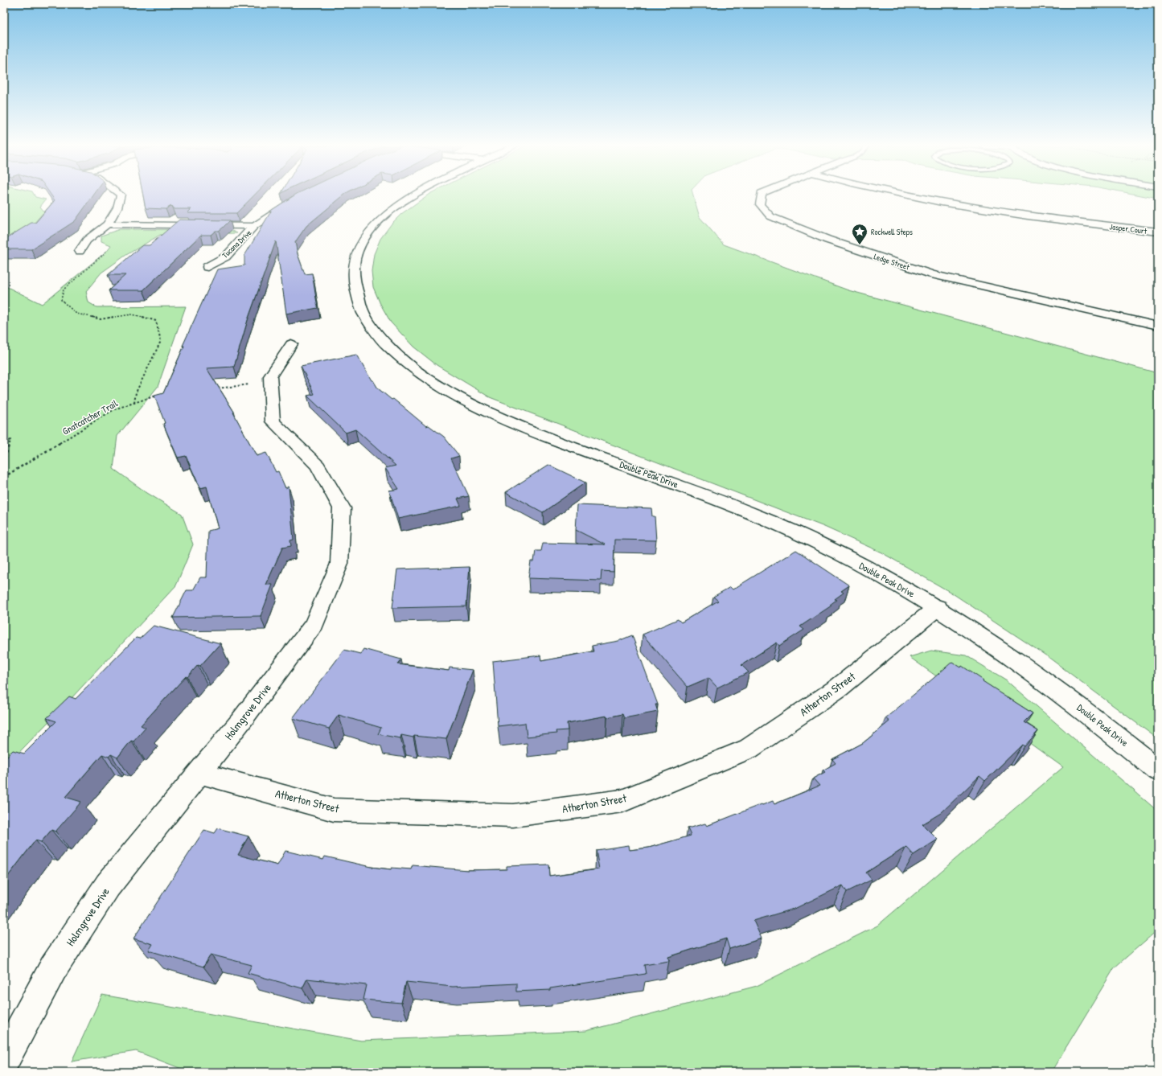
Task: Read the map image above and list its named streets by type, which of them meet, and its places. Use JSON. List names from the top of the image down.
{
  "streets": {
    "street": [
      "Jasper Court",
      "Tucana Drive",
      "Ledge Street",
      "Double Peak Drive",
      "Atherton Street",
      "Holmgrove Drive"
    ],
    "path": ["Gnatcatcher Trail"]
  },
  "crossings": [
    ["Double Peak Drive", "Atherton Street"],
    ["Atherton Street", "Holmgrove Drive"]
  ],
  "places": {
    "place": ["Rockwell Steps"]
  }
}
